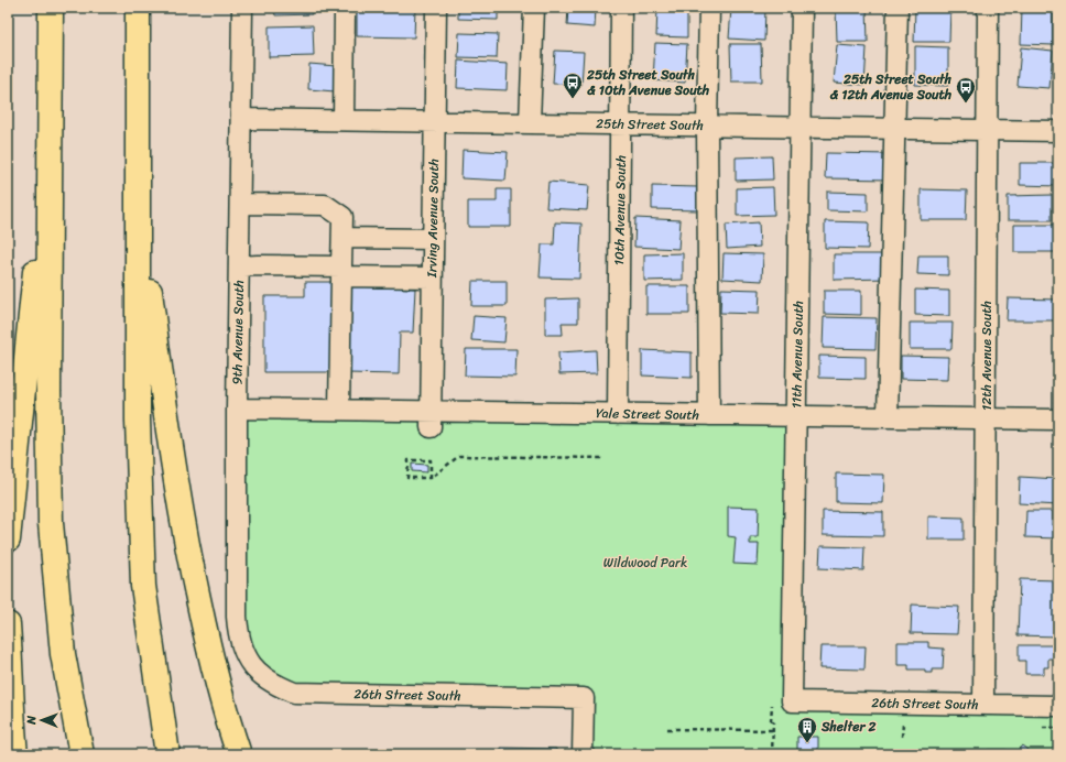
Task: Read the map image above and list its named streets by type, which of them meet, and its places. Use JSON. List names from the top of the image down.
{
  "streets": {
    "street": [
      "25th Street South",
      "10th Avenue South",
      "Irving Avenue South",
      "9th Avenue South",
      "11th Avenue South",
      "12th Avenue South",
      "Yale Street South",
      "26th Street South"
    ]
  },
  "crossings": [
    ["25th Street South", "10th Avenue South"],
    ["25th Street South", "Irving Avenue South"],
    ["25th Street South", "9th Avenue South"],
    ["25th Street South", "11th Avenue South"],
    ["25th Street South", "12th Avenue South"],
    ["10th Avenue South", "Yale Street South"],
    ["Irving Avenue South", "Yale Street South"],
    ["9th Avenue South", "Yale Street South"],
    ["9th Avenue South", "26th Street South"],
    ["11th Avenue South", "Yale Street South"],
    ["11th Avenue South", "26th Street South"],
    ["12th Avenue South", "Yale Street South"],
    ["12th Avenue South", "26th Street South"]
  ],
  "parks": ["Wildwood Park"],
  "places": {
    "bus stop": ["25th Street South & 10th Avenue South", "25th Street South & 12th Avenue South"],
    "building": ["Shelter 2"]
  },
  "north": "left"
}
